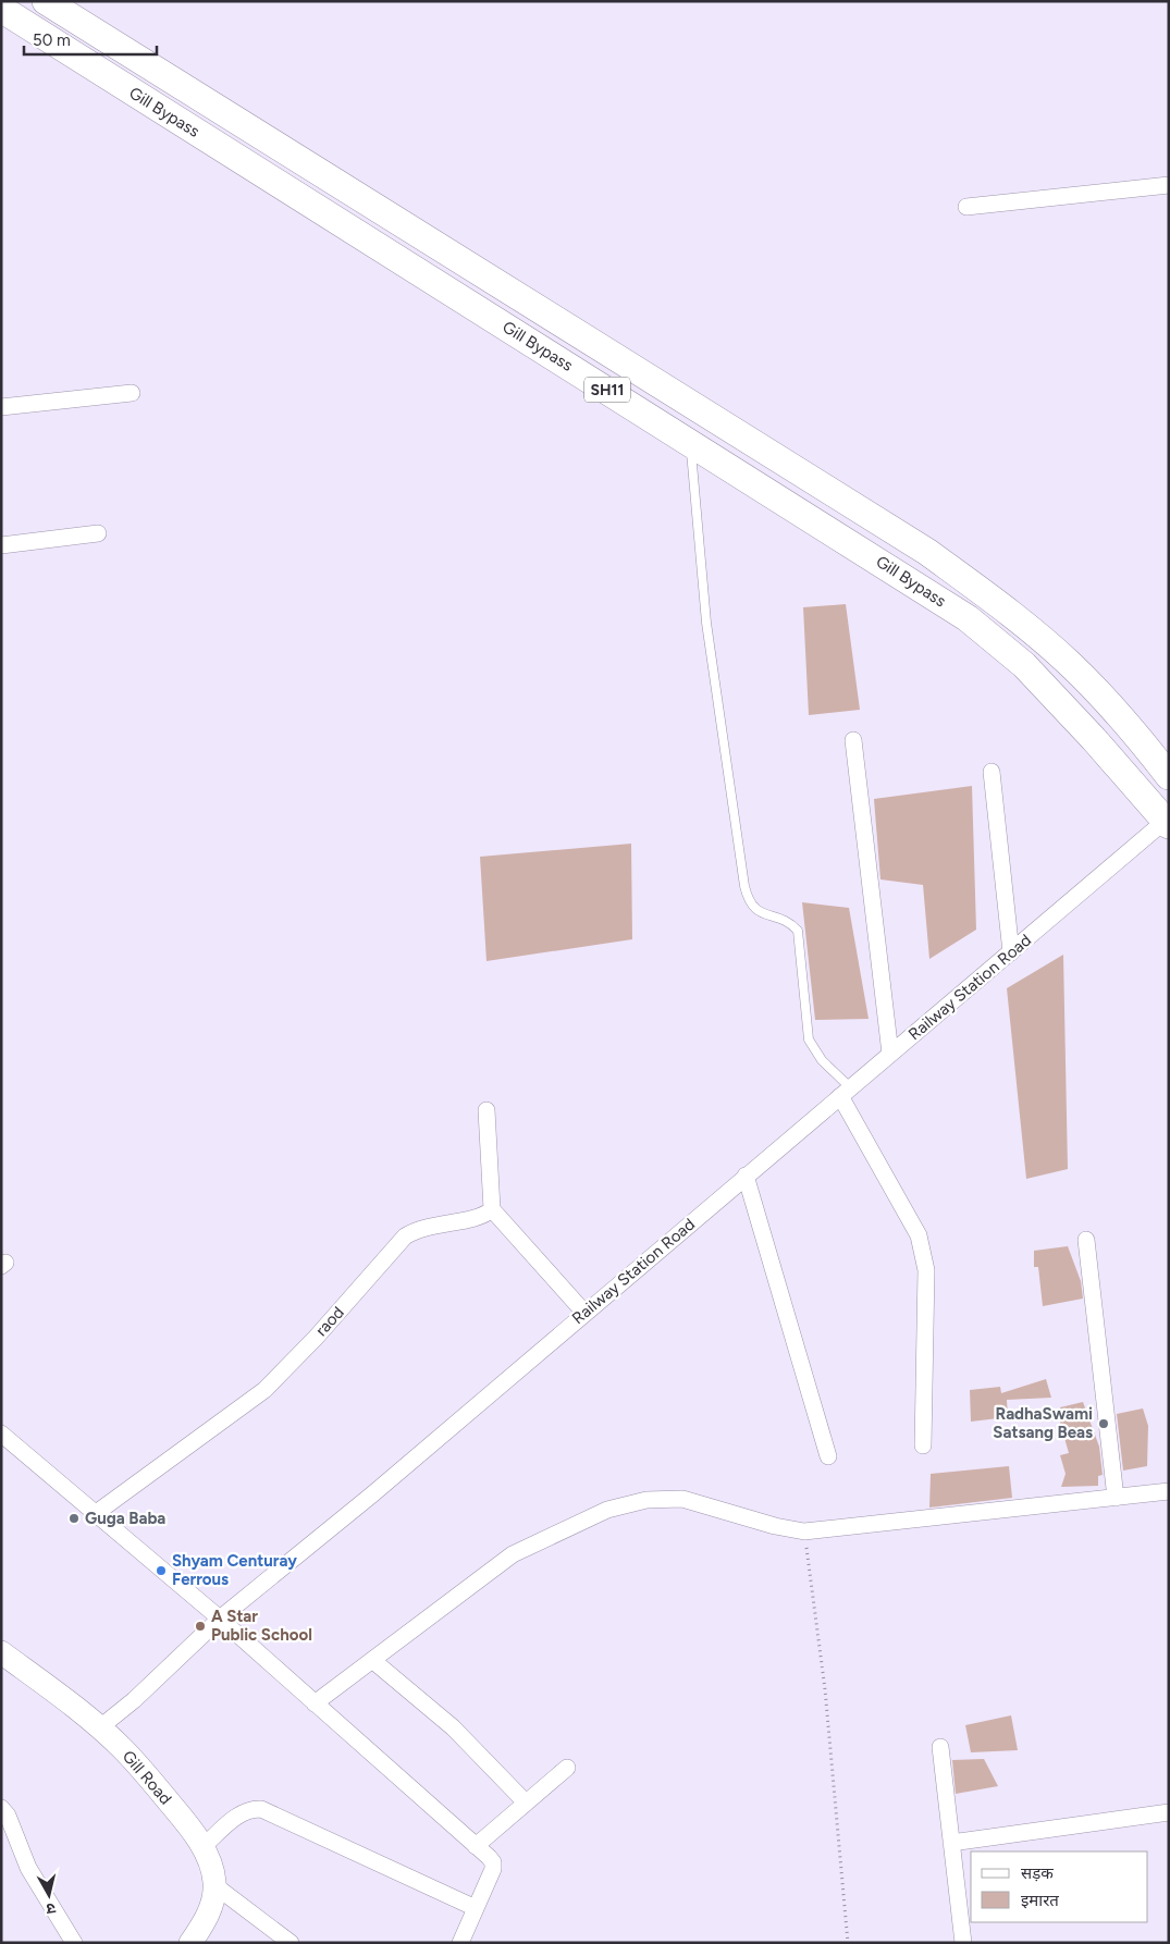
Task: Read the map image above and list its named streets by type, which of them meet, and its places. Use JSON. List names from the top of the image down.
{
  "streets": {
    "main road": ["Gill Bypass", "SH11"],
    "street": ["Railway Station Road", "raod", "Gill Road"]
  },
  "crossings": [
    ["Gill Bypass", "Railway Station Road"],
    ["Railway Station Road", "Gill Road"]
  ],
  "places": [
    "RadhaSwami Satsang Beas",
    "Guga Baba",
    "Shyam Centuray Ferrous",
    "A Star Public School"
  ],
  "legend": ["सड़क", "इमारत"],
  "scale_bar": "50 m",
  "north": "bottom"
}
